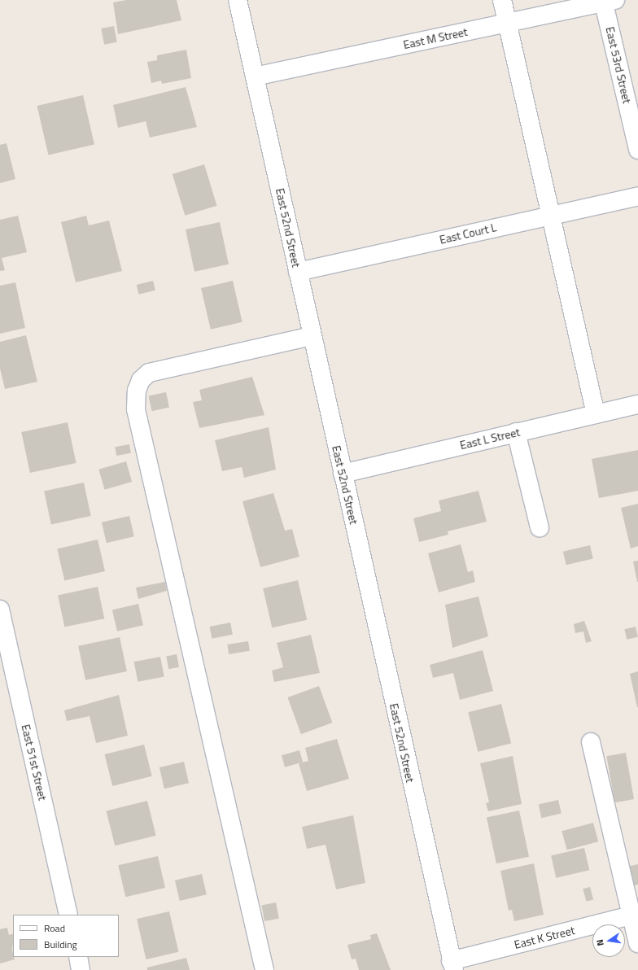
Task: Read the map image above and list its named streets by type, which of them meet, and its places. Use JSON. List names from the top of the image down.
{
  "streets": {
    "street": [
      "East M Street",
      "East 53rd Street",
      "East 52nd Street",
      "East Court L",
      "East L Street",
      "East 51st Street",
      "East K Street"
    ]
  },
  "crossings": [
    ["East M Street", "East 53rd Street"],
    ["East M Street", "East 52nd Street"],
    ["East 52nd Street", "East Court L"],
    ["East 52nd Street", "East L Street"],
    ["East 52nd Street", "East K Street"]
  ],
  "legend": ["Road", "Building"],
  "north": "left"
}
